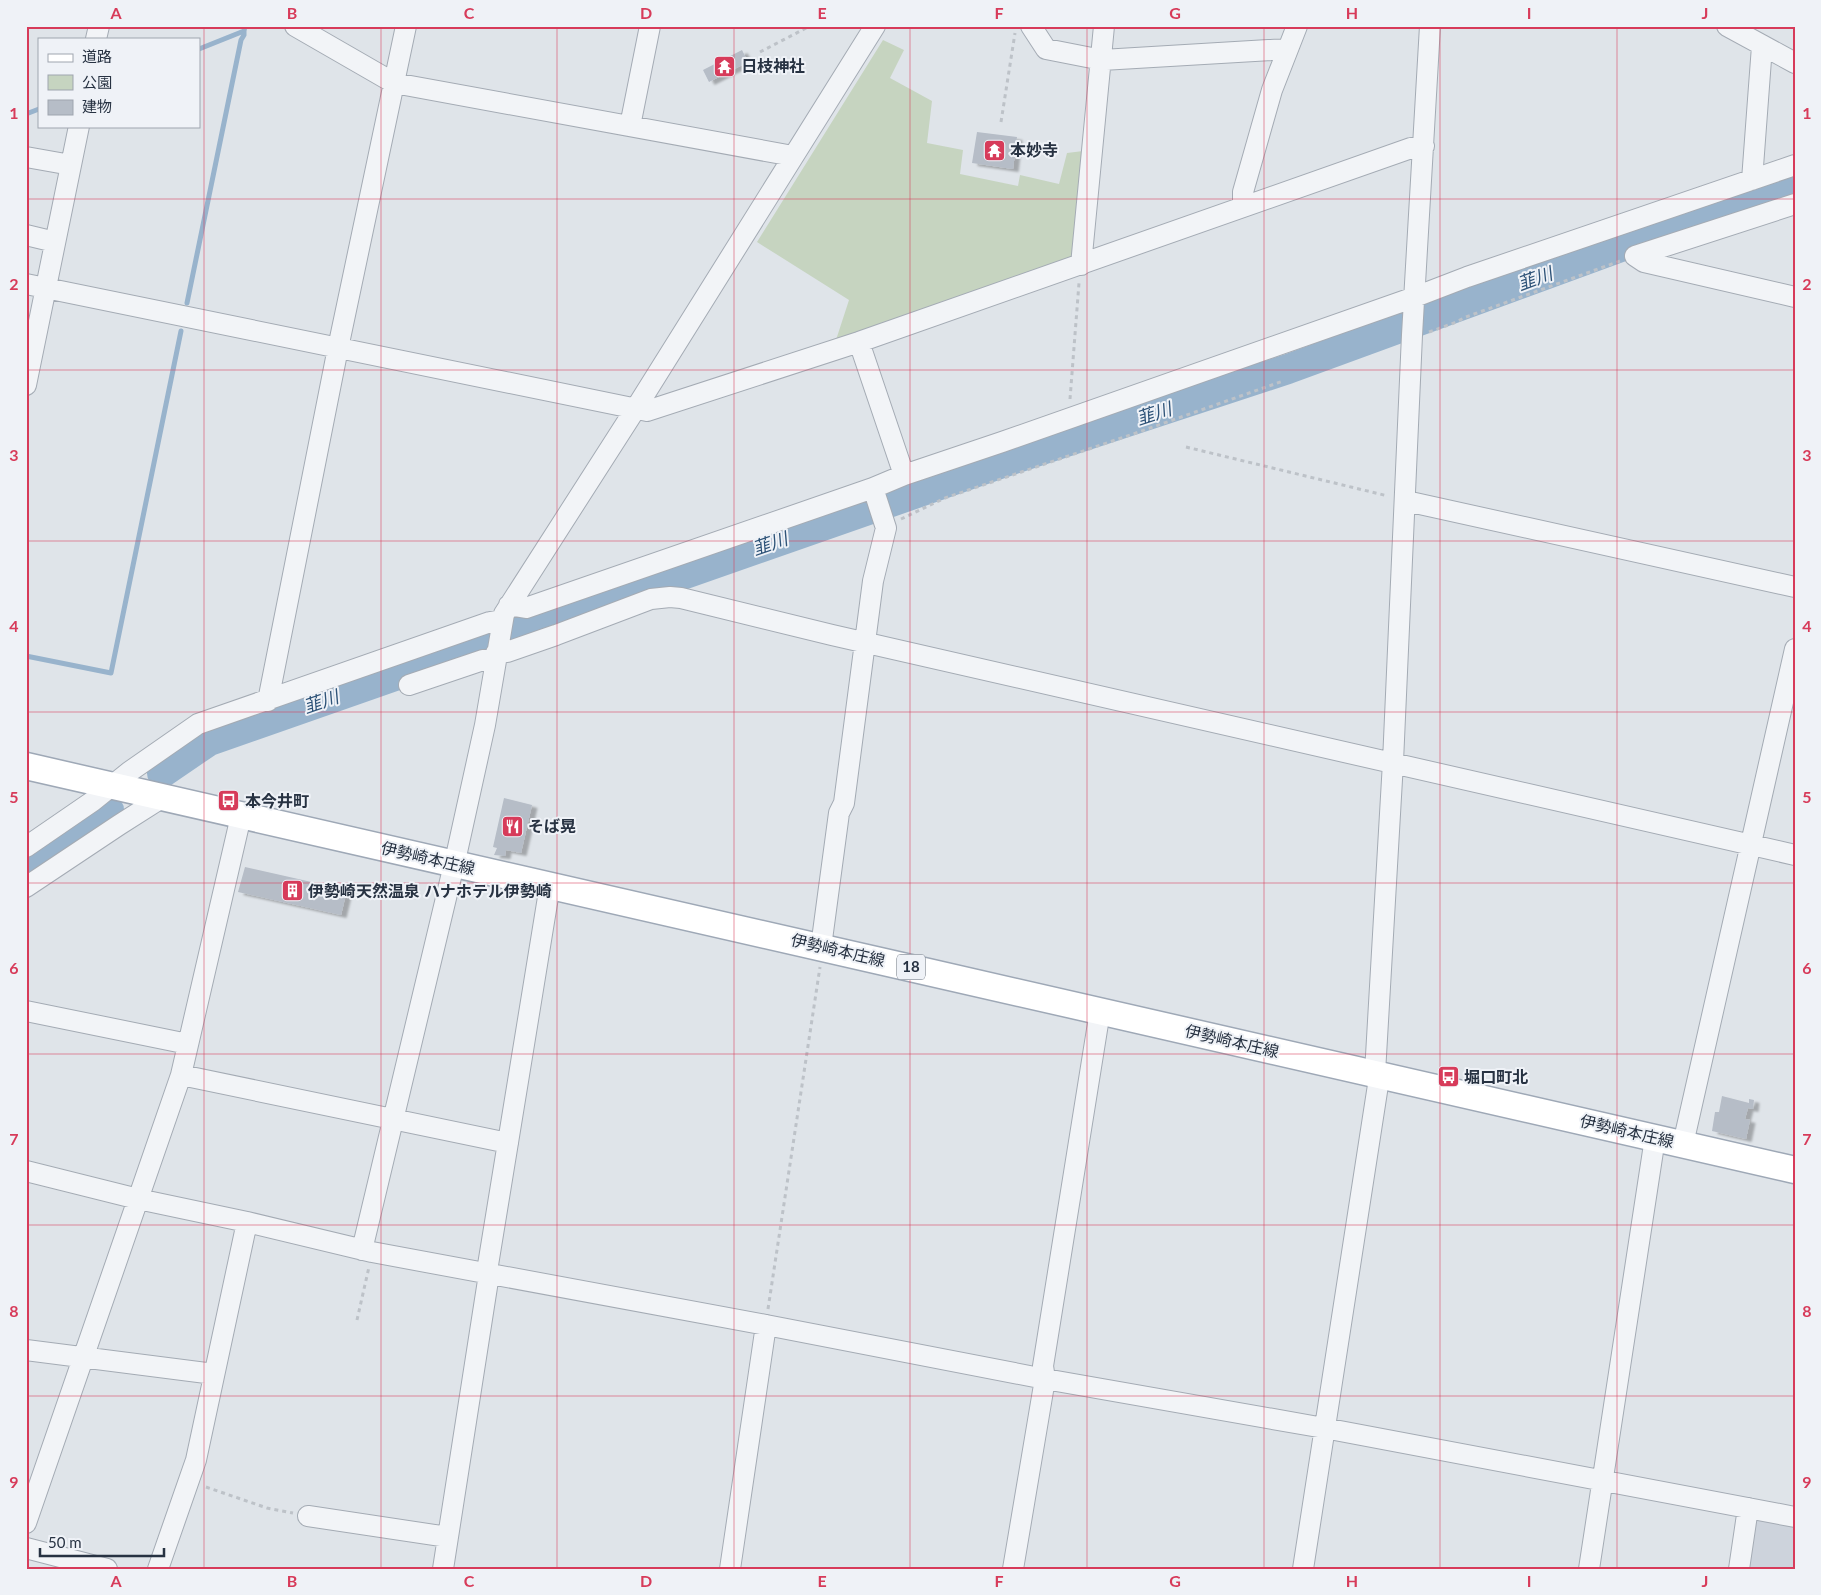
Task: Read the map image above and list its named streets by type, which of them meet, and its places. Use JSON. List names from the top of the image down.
{
  "streets": {
    "main road": ["伊勢崎本庄線", "18"]
  },
  "water": ["韮川"],
  "places": {
    "temple": ["日枝神社", "本妙寺"],
    "bus stop": ["本今井町", "堀口町北"],
    "restaurant": ["そば晃"],
    "building": ["伊勢崎天然温泉 ハナホテル伊勢崎"]
  },
  "legend": ["道路", "公園", "建物"],
  "scale_bar": "50 m",
  "grid": {
    "columns": [
      "A",
      "B",
      "C",
      "D",
      "E",
      "F",
      "G",
      "H",
      "I",
      "J"
    ],
    "rows": [
      "1",
      "2",
      "3",
      "4",
      "5",
      "6",
      "7",
      "8",
      "9"
    ]
  }
}
